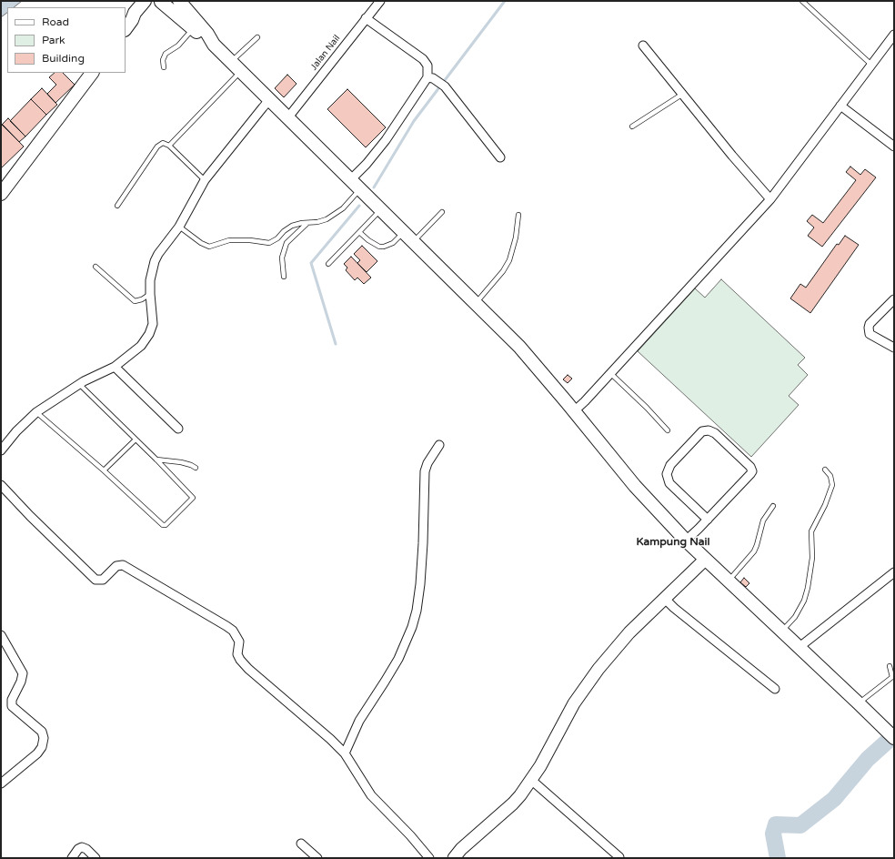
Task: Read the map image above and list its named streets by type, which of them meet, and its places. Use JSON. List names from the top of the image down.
{
  "streets": {
    "street": ["Jalan Nail"]
  },
  "districts": ["Kampung Nail"],
  "legend": ["Road", "Park", "Building"]
}
